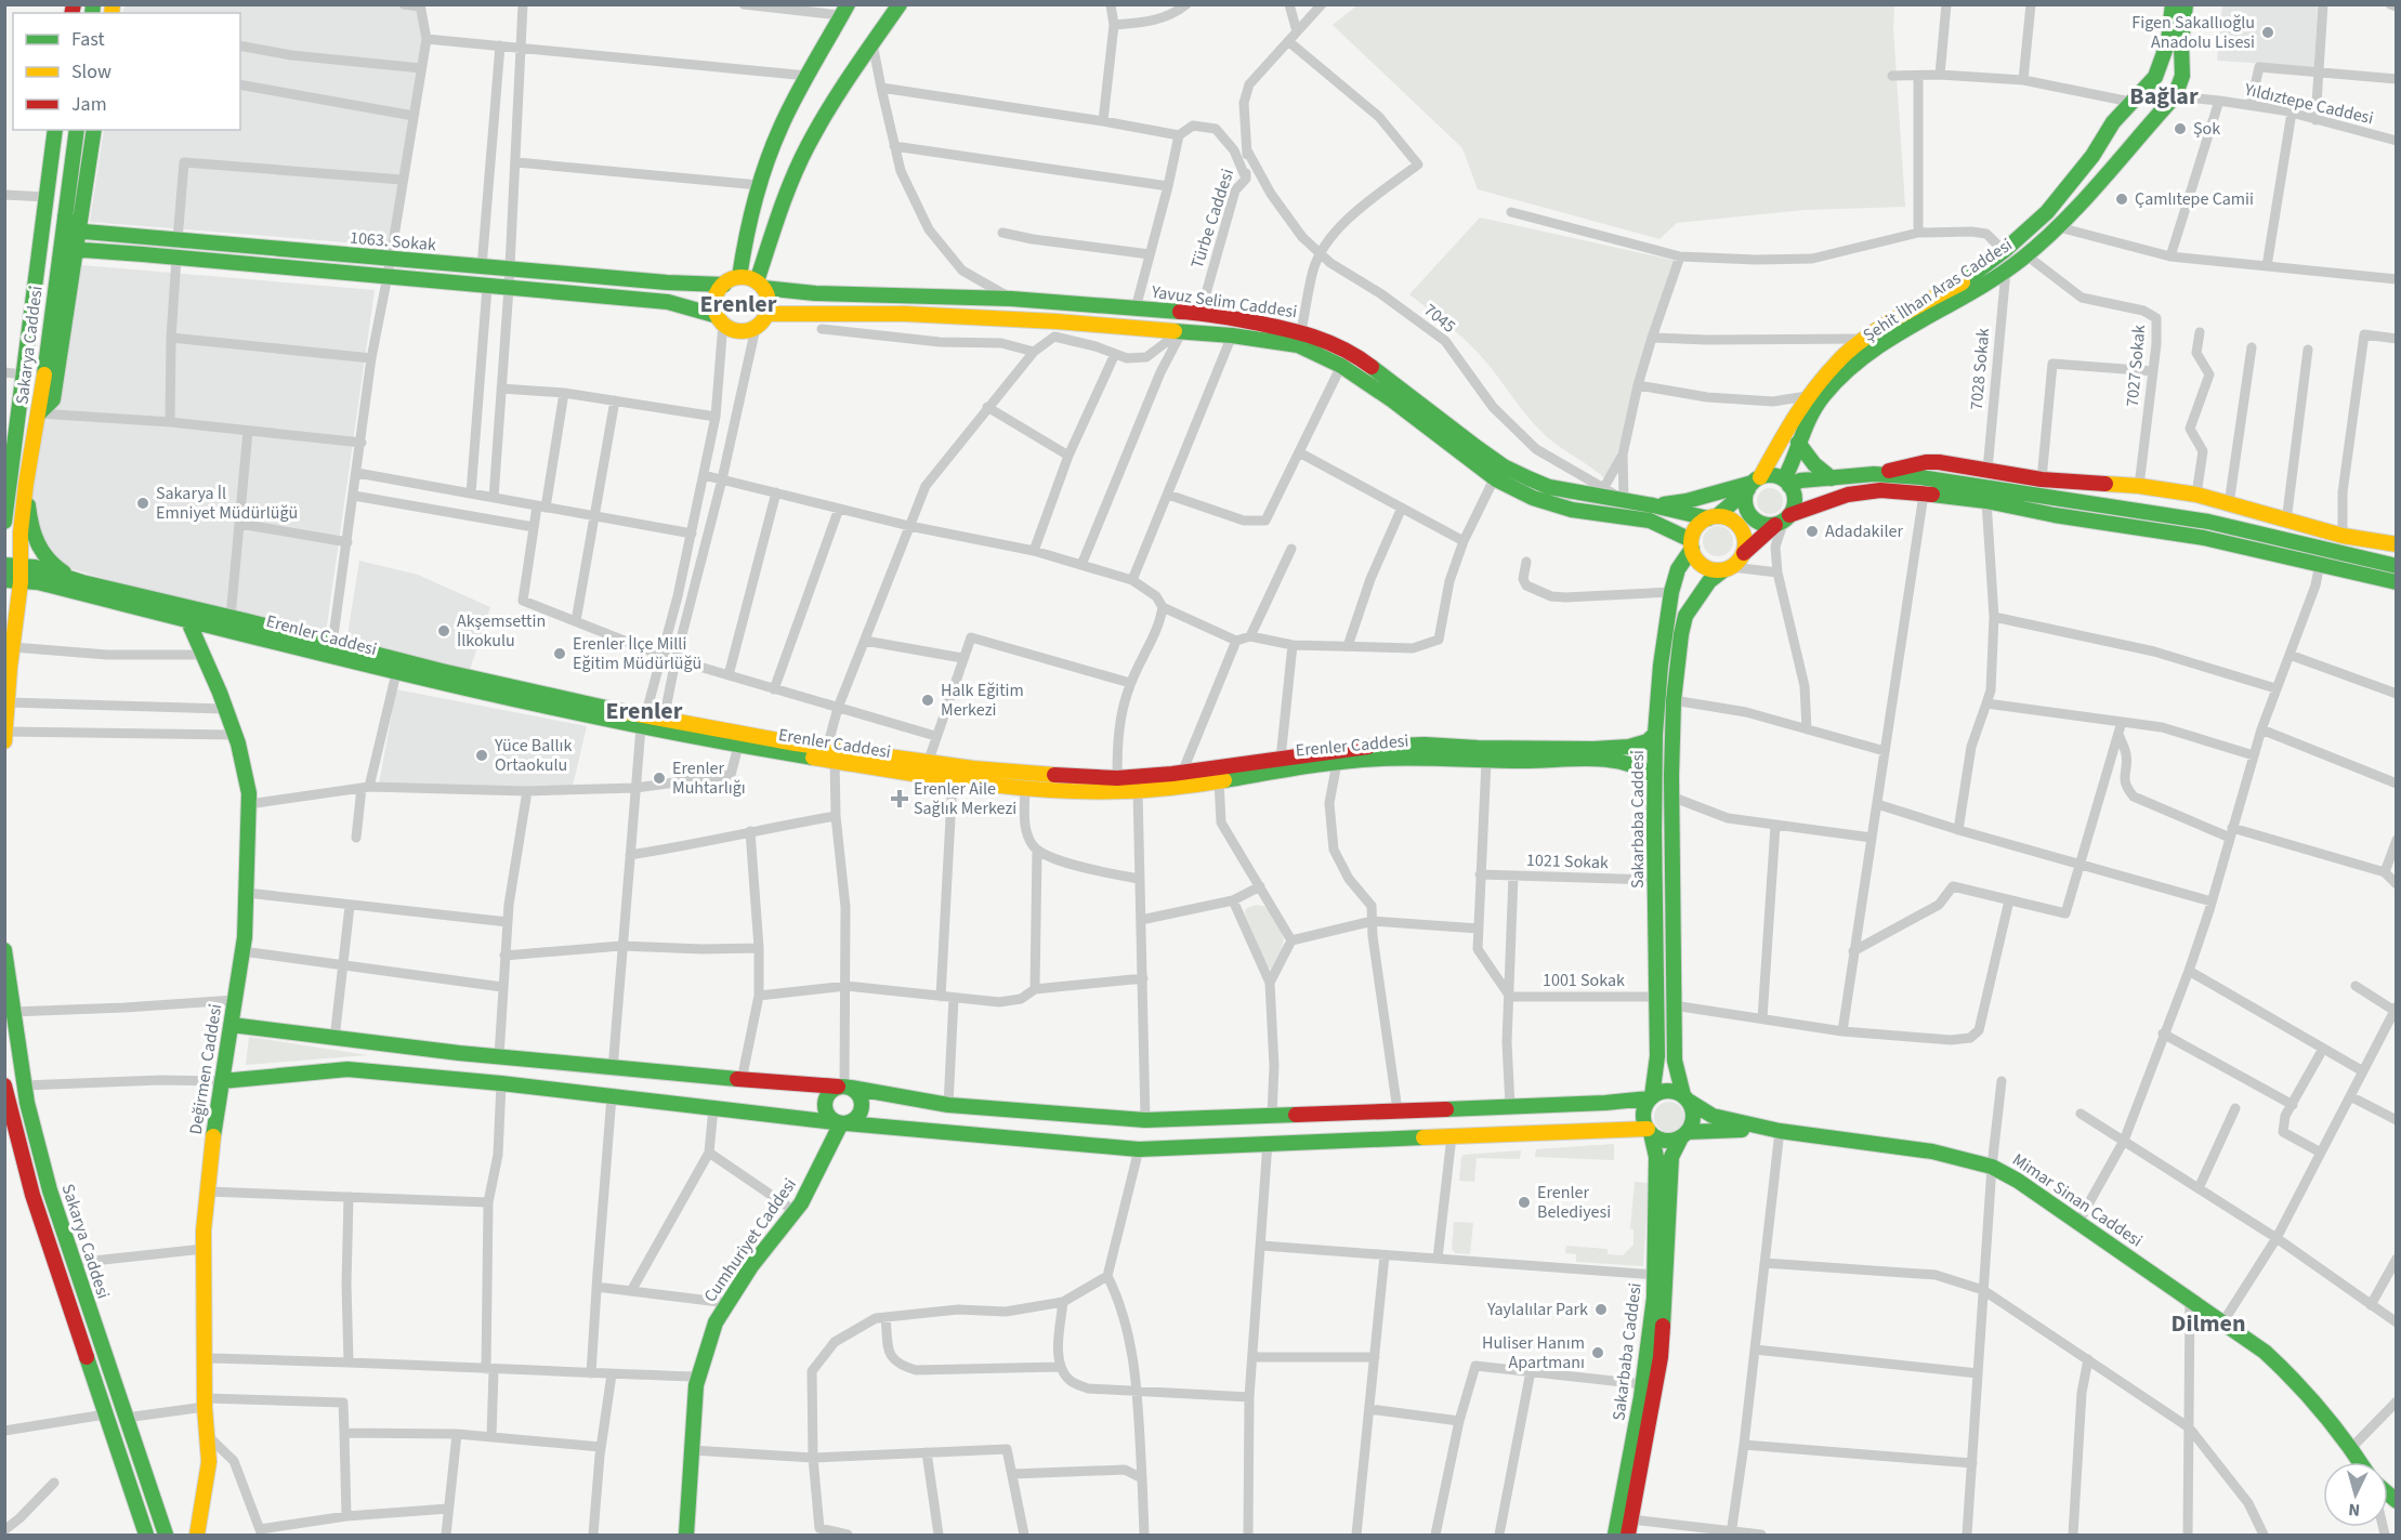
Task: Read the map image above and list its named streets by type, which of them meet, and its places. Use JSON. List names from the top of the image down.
{
  "streets": {
    "main road": [
      "1063. Sokak",
      "Şehit İlhan Aras Caddesi",
      "Yavuz Selim Caddesi",
      "Sakarya Caddesi",
      "Erenler Caddesi",
      "Sakarbaba Caddesi",
      "Değirmen Caddesi",
      "Mimar Sinan Caddesi",
      "Cumhuriyet Caddesi"
    ],
    "street": [
      "Yıldıztepe Caddesi",
      "Türbe Caddesi",
      "7045",
      "7027 Sokak",
      "7028 Sokak",
      "1021 Sokak",
      "1001 Sokak"
    ]
  },
  "crossings": [
    ["Yıldıztepe Caddesi", "Şehit İlhan Aras Caddesi"],
    ["Türbe Caddesi", "Yavuz Selim Caddesi"],
    ["Türbe Caddesi", "7045"],
    ["1063. Sokak", "Yavuz Selim Caddesi"],
    ["1063. Sokak", "Sakarya Caddesi"],
    ["Şehit İlhan Aras Caddesi", "Yavuz Selim Caddesi"],
    ["Şehit İlhan Aras Caddesi", "7027 Sokak"],
    ["Şehit İlhan Aras Caddesi", "7028 Sokak"],
    ["Şehit İlhan Aras Caddesi", "Sakarbaba Caddesi"],
    ["Yavuz Selim Caddesi", "7045"],
    ["Yavuz Selim Caddesi", "Sakarbaba Caddesi"],
    ["Sakarya Caddesi", "Erenler Caddesi"],
    ["Erenler Caddesi", "Sakarbaba Caddesi"],
    ["Erenler Caddesi", "Değirmen Caddesi"],
    ["Sakarbaba Caddesi", "1021 Sokak"],
    ["Sakarbaba Caddesi", "1001 Sokak"],
    ["Sakarbaba Caddesi", "Mimar Sinan Caddesi"]
  ],
  "districts": [
    "Bağlar",
    "Erenler",
    "Erenler",
    "Dilmen"
  ],
  "places": {
    "other": [
      "Figen Sakallıoğlu Anadolu Lisesi",
      "Şok",
      "Çamlıtepe Camii",
      "Sakarya İl Emniyet Müdürlüğü",
      "Adadakiler",
      "Akşemsettin İlkokulu",
      "Erenler İlçe Milli Eğitim Müdürlüğü",
      "Halk Eğitim Merkezi",
      "Yüce Ballık Ortaokulu",
      "Erenler Muhtarlığı",
      "Erenler Belediyesi",
      "Yaylalılar Park",
      "Huliser Hanım Apartmanı"
    ],
    "health": ["Erenler Aile Sağlık Merkezi"]
  },
  "legend": ["Fast", "Slow", "Jam"],
  "north": "bottom"
}
